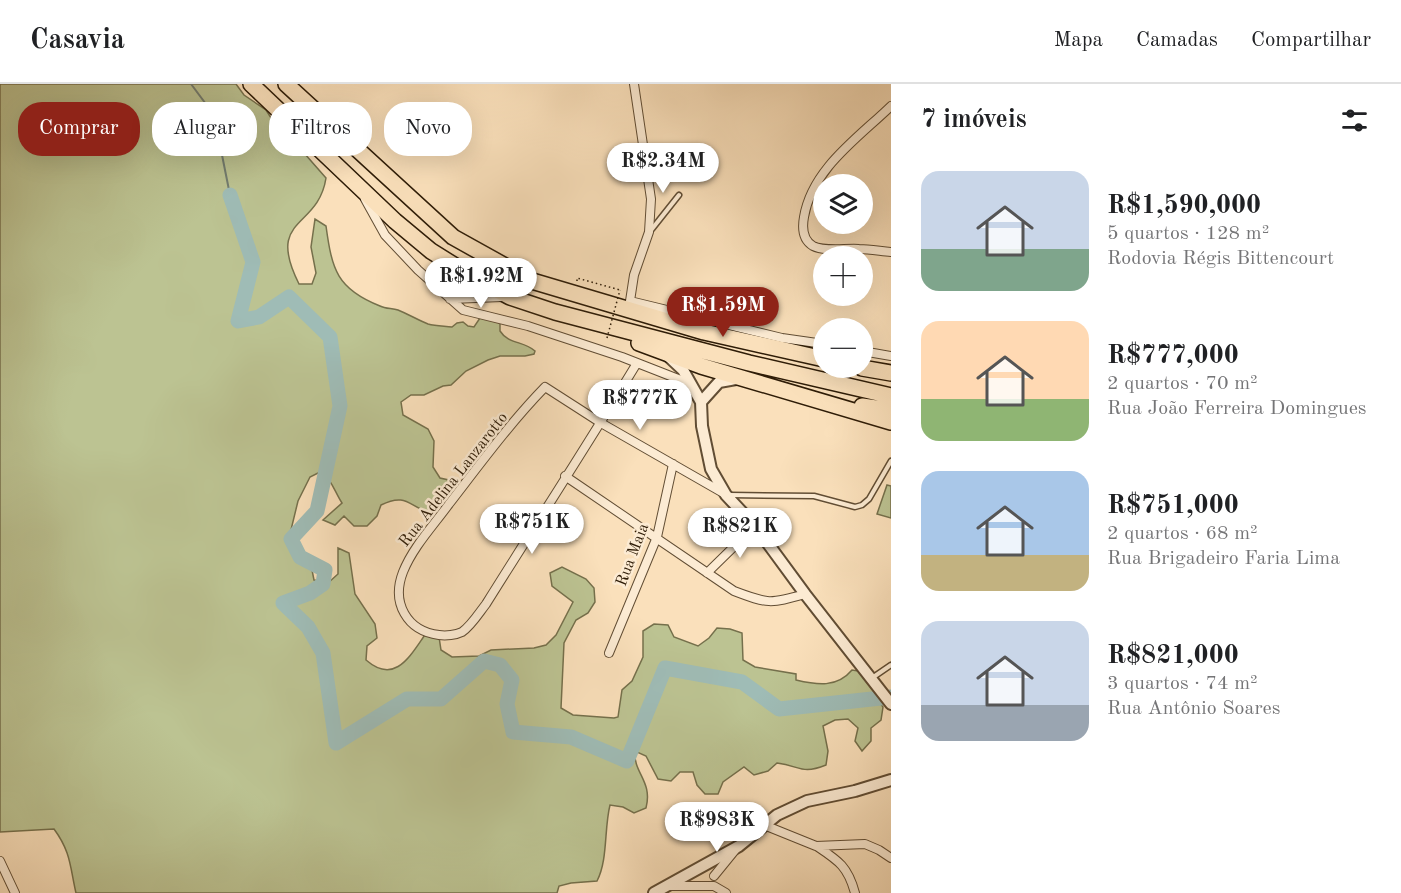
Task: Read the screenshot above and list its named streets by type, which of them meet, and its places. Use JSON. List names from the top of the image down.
{
  "streets": {
    "street": ["Rua Adelina Lanzarotto", "Rua Maia"]
  },
  "page": {
    "header": "Casavia",
    "nav": ["Mapa", "Camadas", "Compartilhar"],
    "heading": "7 imóveis",
    "chip": [
      "Comprar",
      "Alugar",
      "Filtros",
      "Novo"
    ],
    "price": [
      "R$2.34M",
      "R$1.92M",
      "R$1.59M",
      "R$777K",
      "R$751K",
      "R$821K",
      "R$983K"
    ],
    "list": [
      {
        "name": "R$1,590,000",
        "note": "5 quartos · 128 m² · Rodovia Régis Bittencourt"
      },
      {
        "name": "R$777,000",
        "note": "2 quartos · 70 m² · Rua João Ferreira Domingues"
      },
      {
        "name": "R$751,000",
        "note": "2 quartos · 68 m² · Rua Brigadeiro Faria Lima"
      },
      {
        "name": "R$821,000",
        "note": "3 quartos · 74 m² · Rua Antônio Soares"
      }
    ],
    "map_buttons": ["+", "−"]
  }
}
